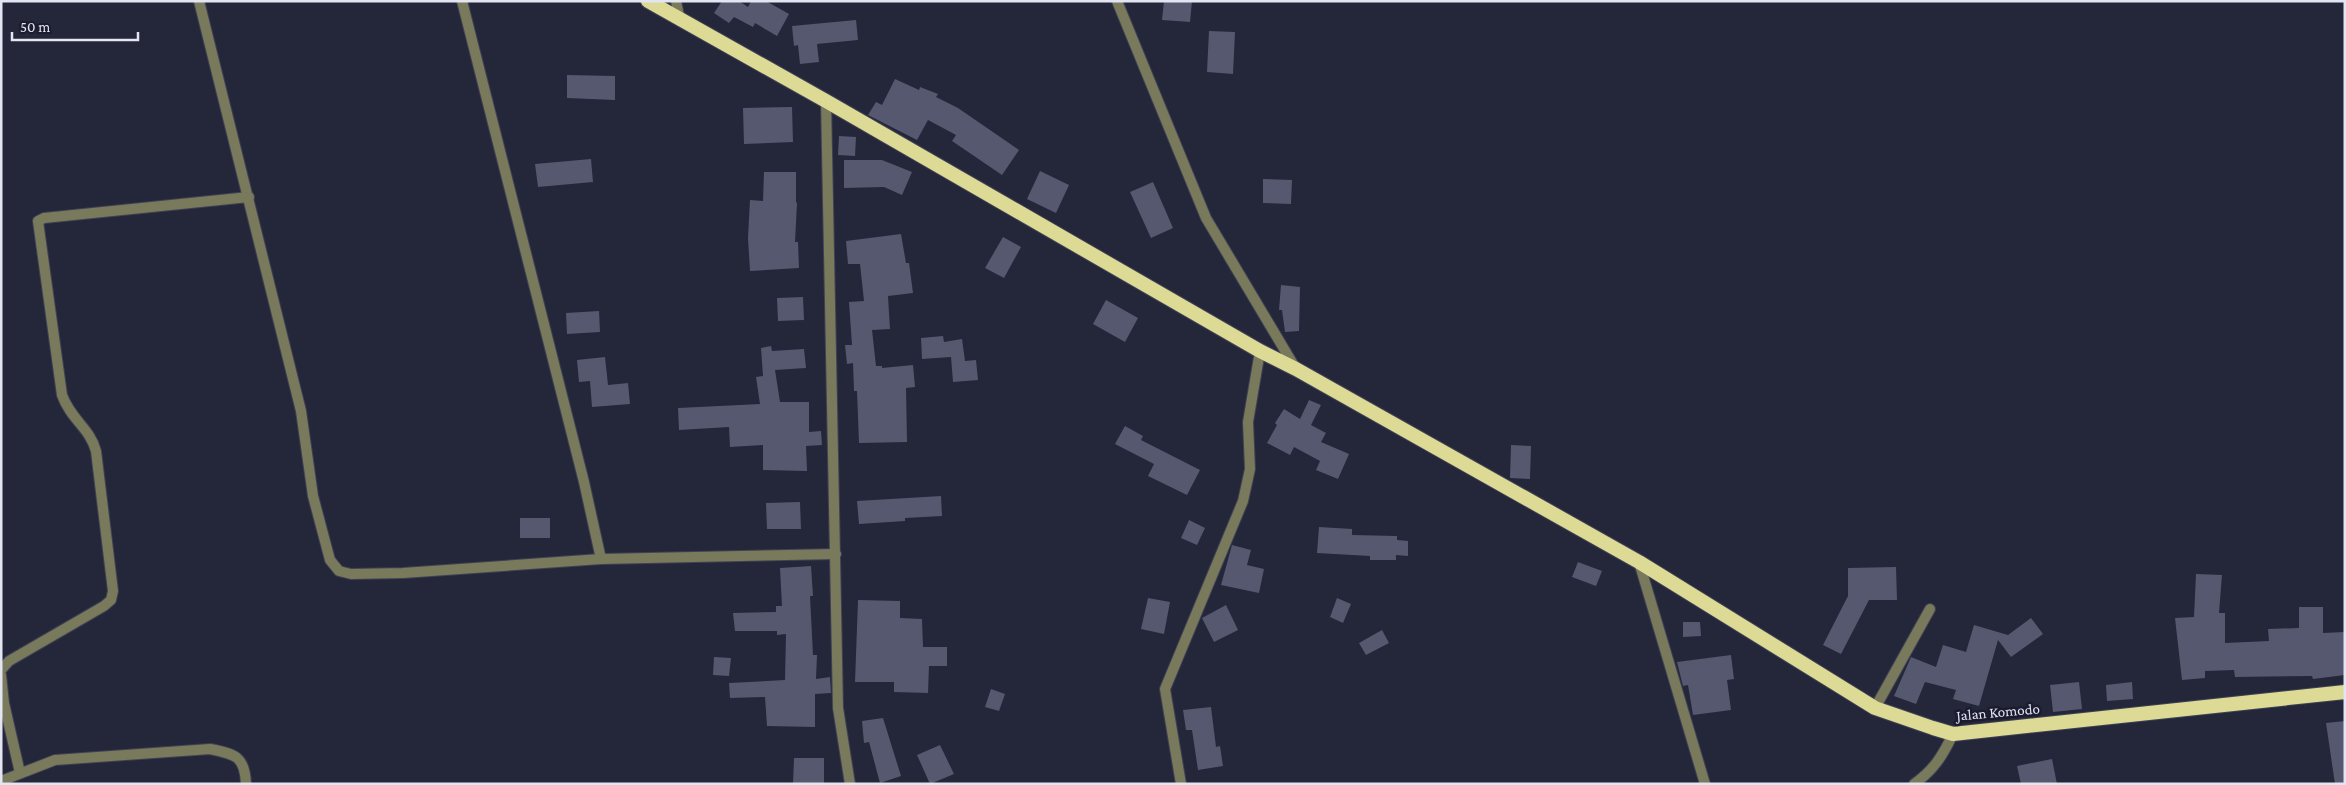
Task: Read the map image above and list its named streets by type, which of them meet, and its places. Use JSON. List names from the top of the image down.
{
  "streets": {
    "highway": ["Jalan Komodo"]
  },
  "scale_bar": "50 m"
}
